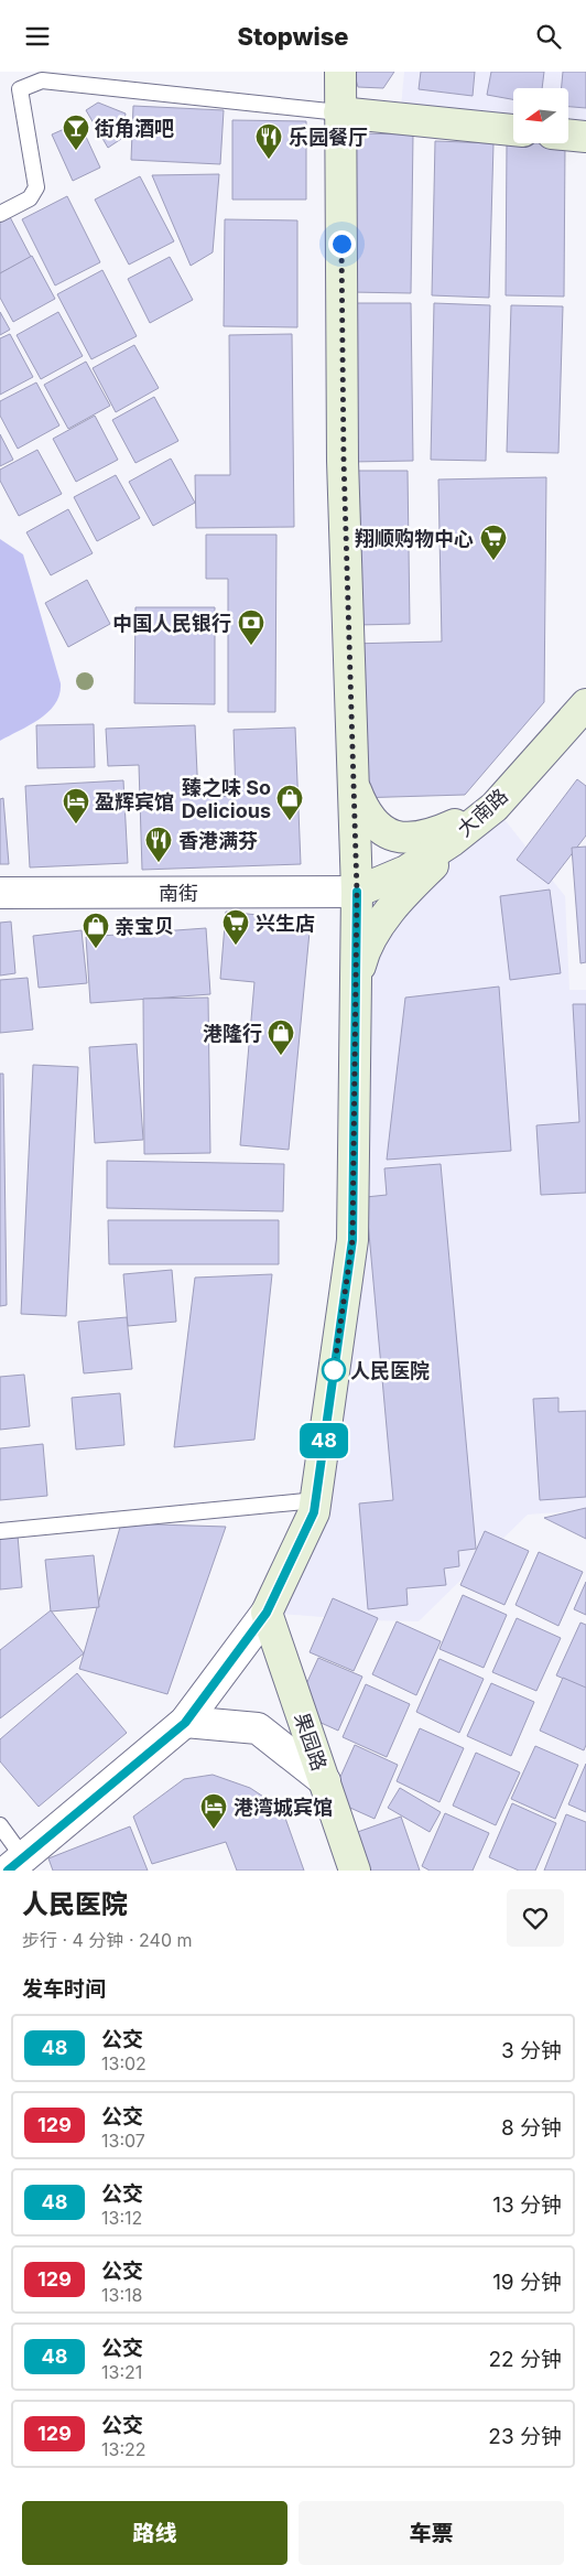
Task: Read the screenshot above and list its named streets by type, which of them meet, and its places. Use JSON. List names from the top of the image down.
{
  "streets": {
    "street": ["大南路", "南街", "果园路"]
  },
  "crossings": [
    ["大南路", "南街"]
  ],
  "places": {
    "bar": ["街角酒吧"],
    "restaurant": ["乐园餐厅", "香港满芬"],
    "supermarket": ["翔顺购物中心", "兴生店"],
    "bank": ["中国人民银行"],
    "shop": ["臻之味 So Delicious", "亲宝贝", "港隆行"],
    "hotel": ["盈辉宾馆", "港湾城宾馆"],
    "other": ["人民医院"]
  },
  "lines": ["bus line 48"],
  "north": "left",
  "page": {
    "header": "Stopwise",
    "on_map": "48",
    "heading": [
      ["人民医院", "步行 · 4 分钟 · 240 m"],
      "发车时间"
    ],
    "list": [
      {
        "mark": "48",
        "name": "公交",
        "note": "13:02",
        "value": "3 分钟"
      },
      {
        "mark": "129",
        "name": "公交",
        "note": "13:07",
        "value": "8 分钟"
      },
      {
        "mark": "48",
        "name": "公交",
        "note": "13:12",
        "value": "13 分钟"
      },
      {
        "mark": "129",
        "name": "公交",
        "note": "13:18",
        "value": "19 分钟"
      },
      {
        "mark": "48",
        "name": "公交",
        "note": "13:21",
        "value": "22 分钟"
      },
      {
        "mark": "129",
        "name": "公交",
        "note": "13:22",
        "value": "23 分钟"
      }
    ],
    "buttons": ["路线", "车票"]
  }
}
